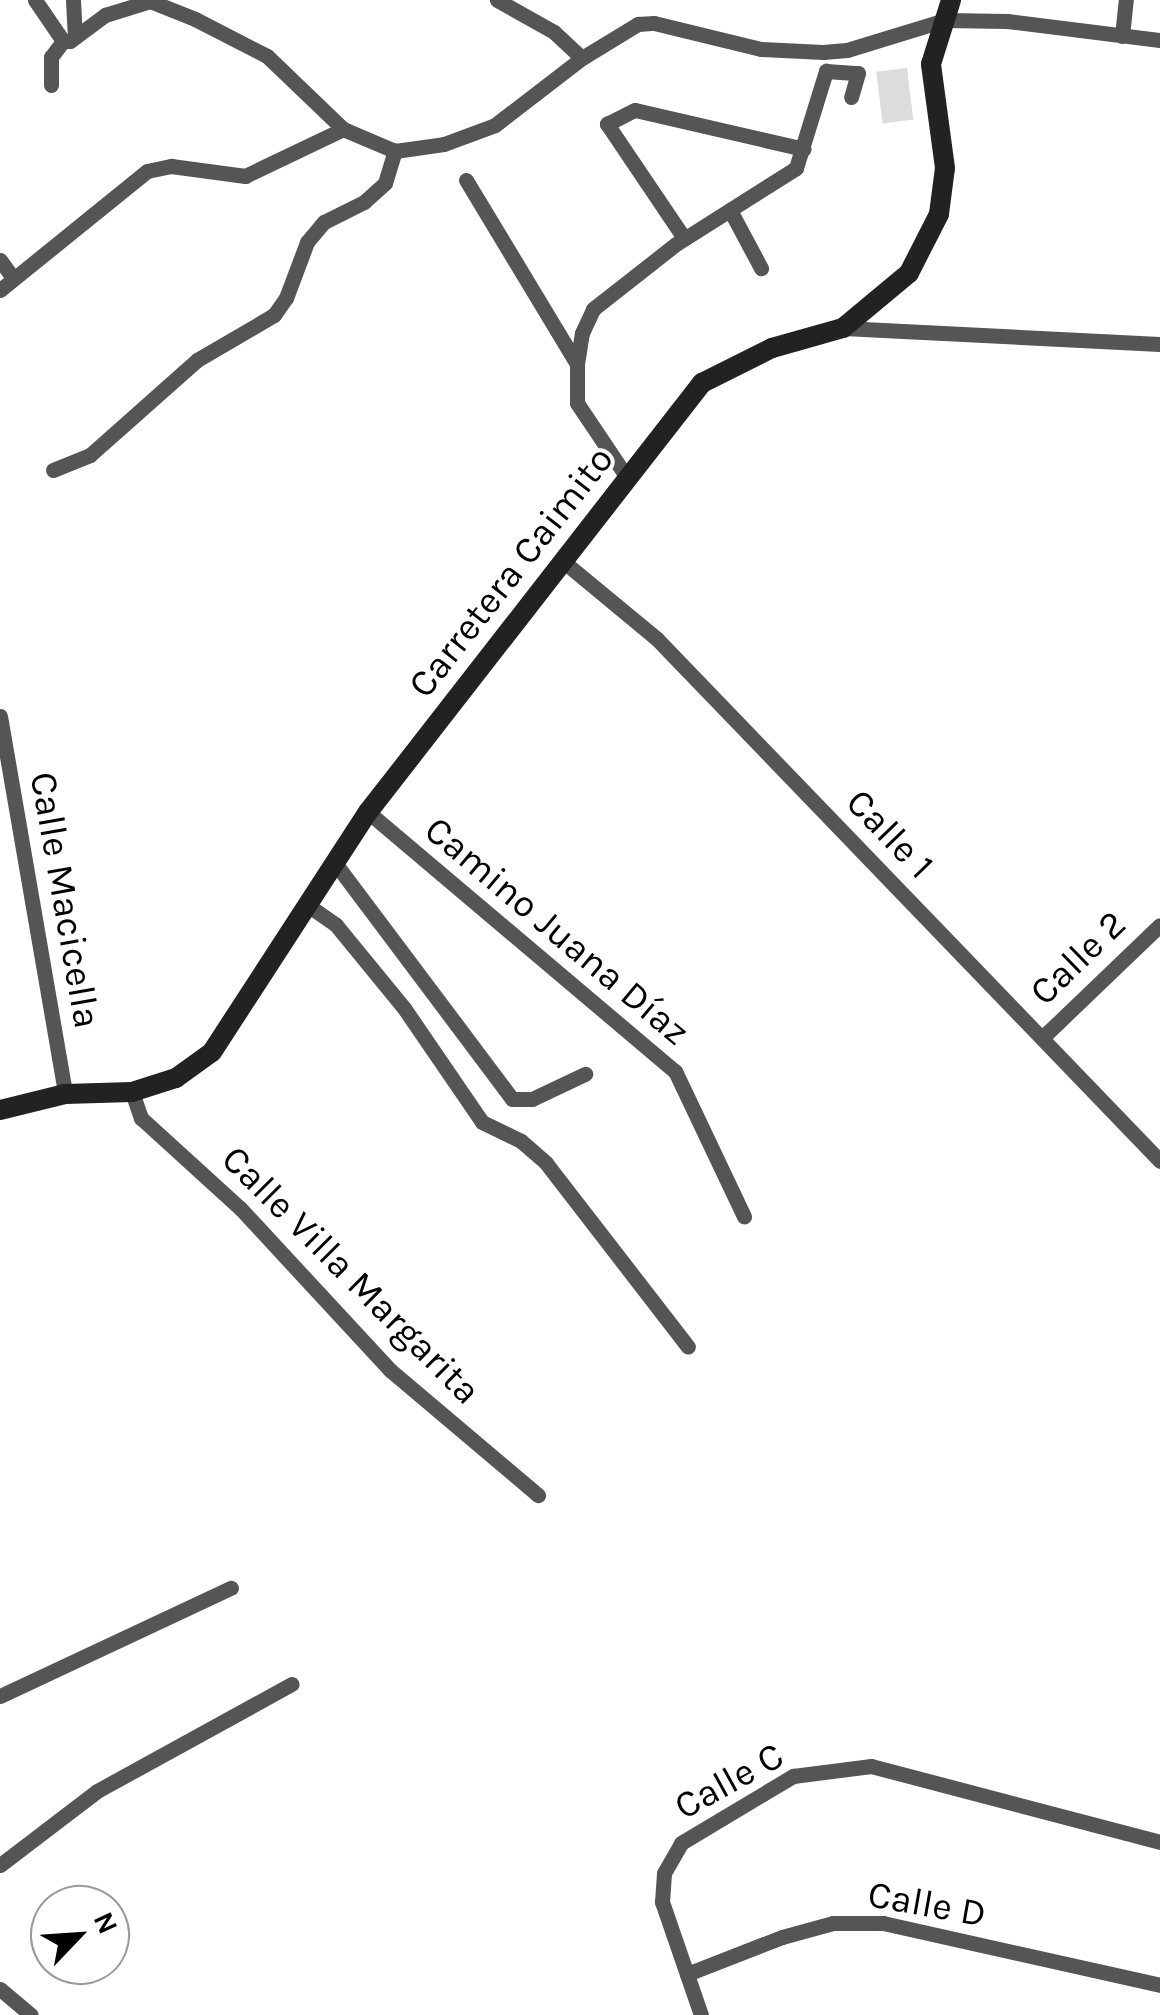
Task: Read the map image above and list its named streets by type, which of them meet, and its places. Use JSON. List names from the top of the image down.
{
  "streets": {
    "street": [
      "Carretera Caimito",
      "Calle 1",
      "Calle Macicella",
      "Camino Juana Díaz",
      "Calle 2",
      "Calle Villa Margarita",
      "Calle C",
      "Calle D"
    ]
  },
  "crossings": [
    ["Carretera Caimito", "Calle 1"],
    ["Carretera Caimito", "Calle Macicella"],
    ["Carretera Caimito", "Camino Juana Díaz"],
    ["Carretera Caimito", "Calle Villa Margarita"],
    ["Calle 1", "Calle 2"],
    ["Calle C", "Calle D"]
  ],
  "north": "top right"
}
